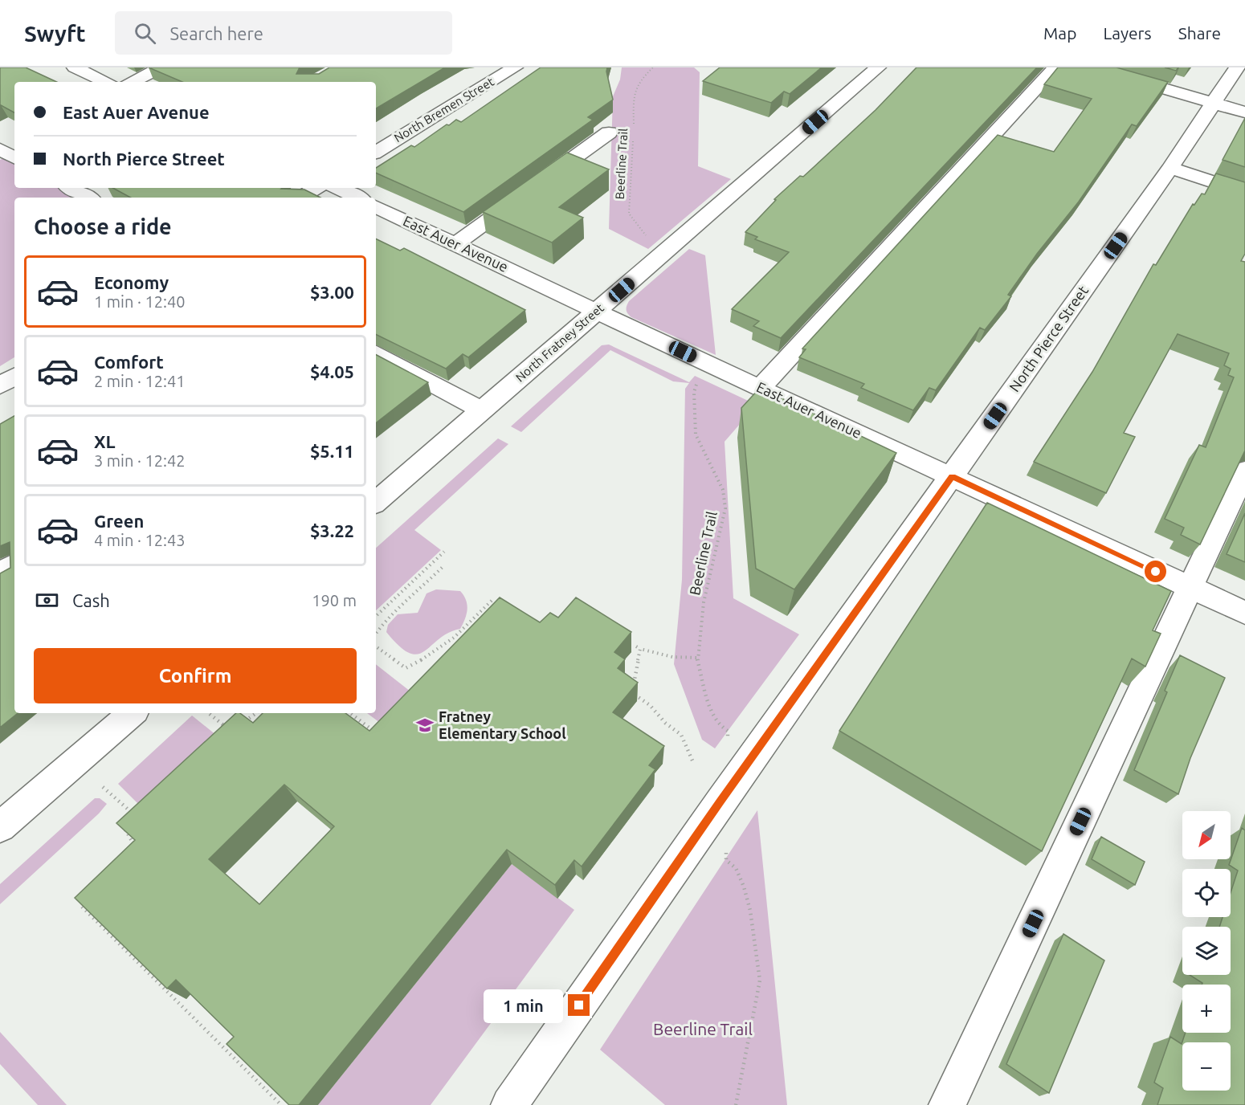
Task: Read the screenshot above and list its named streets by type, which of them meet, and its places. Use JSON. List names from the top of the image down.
{
  "streets": {
    "street": [
      "North Bremen Street",
      "East Auer Avenue",
      "North Pierce Street",
      "North Fratney Street"
    ],
    "path": ["Beerline Trail"]
  },
  "crossings": [
    ["Beerline Trail", "East Auer Avenue"],
    ["Beerline Trail", "North Fratney Street"],
    ["East Auer Avenue", "North Pierce Street"],
    ["East Auer Avenue", "North Fratney Street"]
  ],
  "parks": ["Beerline Trail"],
  "places": {
    "school or university": ["Fratney Elementary School"]
  },
  "north": "bottom left",
  "page": {
    "header": "Swyft",
    "search": "Search here",
    "nav": ["Map", "Layers", "Share"],
    "banner": ["East Auer Avenue", "North Pierce Street"],
    "heading": "Choose a ride",
    "list": [
      {
        "name": "Economy",
        "note": "1 min · 12:40",
        "value": "$3.00"
      },
      {
        "name": "Comfort",
        "note": "2 min · 12:41",
        "value": "$4.05"
      },
      {
        "name": "XL",
        "note": "3 min · 12:42",
        "value": "$5.11"
      },
      {
        "name": "Green",
        "note": "4 min · 12:43",
        "value": "$3.22"
      }
    ],
    "pay": ["Cash", "190 m"],
    "buttons": "Confirm",
    "map_buttons": ["+", "−"],
    "bubble": "1 min"
  }
}
